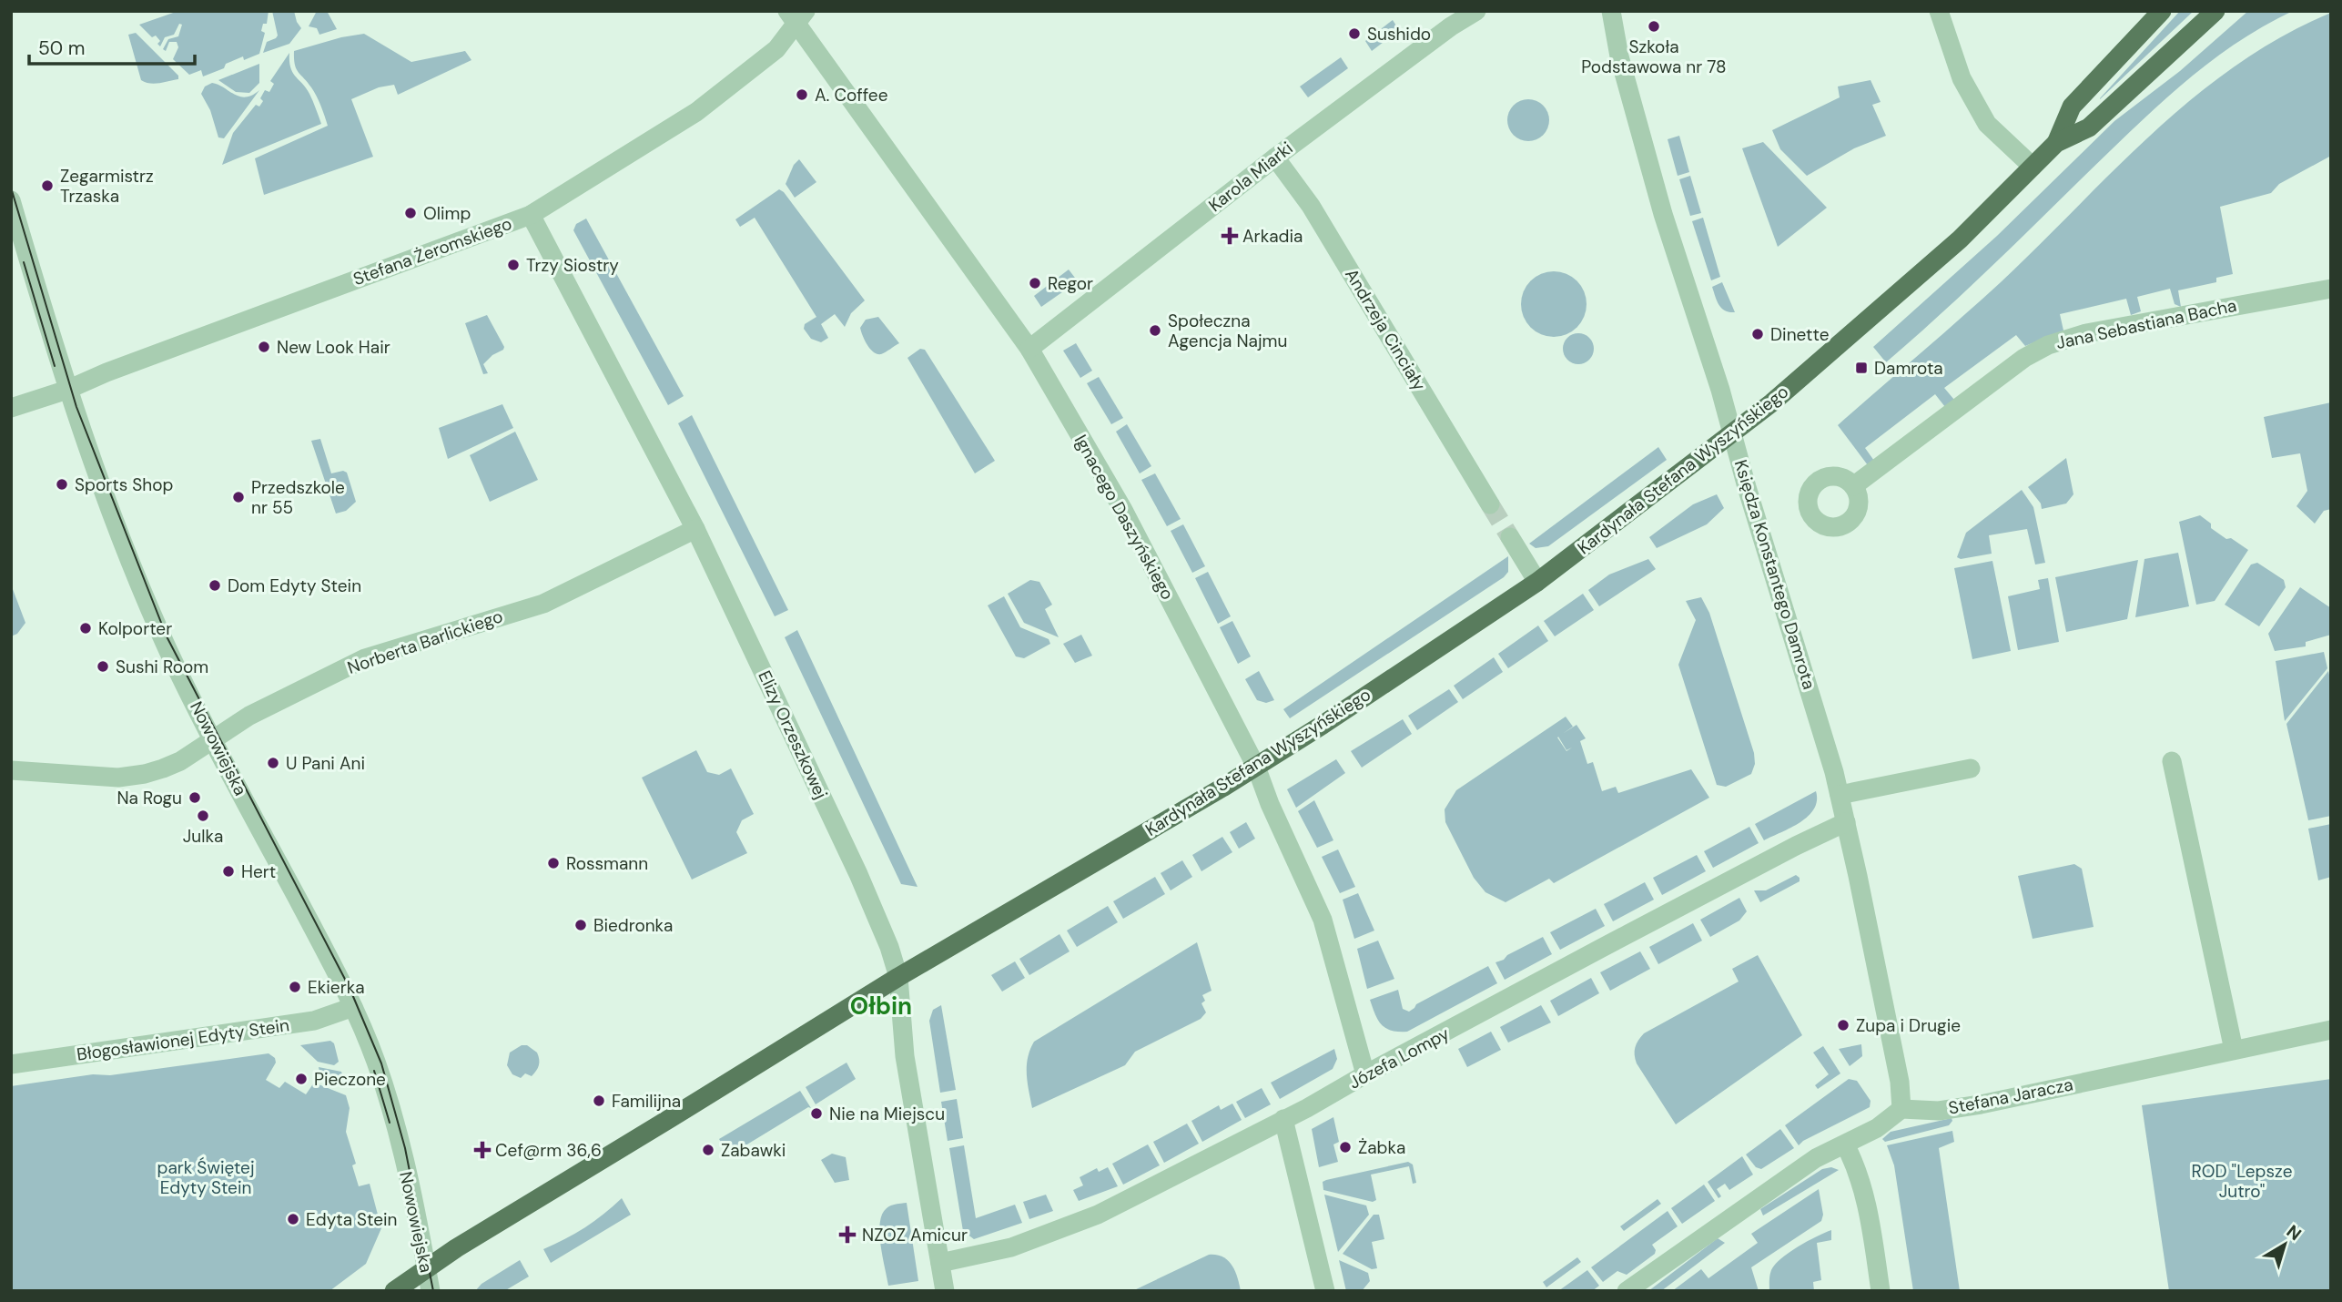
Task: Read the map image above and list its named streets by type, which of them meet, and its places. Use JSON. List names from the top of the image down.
{
  "streets": {
    "main road": ["Kardynała Stefana Wyszyńskiego"],
    "street": [
      "Karola Miarki",
      "Stefana Żeromskiego",
      "Jana Sebastiana Bacha",
      "Andrzeja Cinciały",
      "Ignacego Daszyńskiego",
      "Księdza Konstantego Damrota",
      "Norberta Barlickiego",
      "Elizy Orzeszkowej",
      "Nowowiejska",
      "Błogosławionej Edyty Stein",
      "Józefa Lompy",
      "Stefana Jaracza"
    ]
  },
  "crossings": [
    ["Karola Miarki", "Andrzeja Cinciały"],
    ["Karola Miarki", "Ignacego Daszyńskiego"],
    ["Stefana Żeromskiego", "Ignacego Daszyńskiego"],
    ["Stefana Żeromskiego", "Elizy Orzeszkowej"],
    ["Stefana Żeromskiego", "Nowowiejska"],
    ["Kardynała Stefana Wyszyńskiego", "Ignacego Daszyńskiego"],
    ["Kardynała Stefana Wyszyńskiego", "Księdza Konstantego Damrota"],
    ["Kardynała Stefana Wyszyńskiego", "Elizy Orzeszkowej"],
    ["Kardynała Stefana Wyszyńskiego", "Nowowiejska"],
    ["Ignacego Daszyńskiego", "Józefa Lompy"],
    ["Księdza Konstantego Damrota", "Józefa Lompy"],
    ["Księdza Konstantego Damrota", "Stefana Jaracza"],
    ["Norberta Barlickiego", "Elizy Orzeszkowej"],
    ["Norberta Barlickiego", "Nowowiejska"],
    ["Elizy Orzeszkowej", "Józefa Lompy"],
    ["Nowowiejska", "Błogosławionej Edyty Stein"]
  ],
  "districts": ["Ołbin"],
  "parks": ["park Świętej Edyty Stein", "ROD \"Lepsze Jutro\""],
  "places": {
    "other": [
      "Szkoła Podstawowa nr 78",
      "Sushido",
      "A. Coffee",
      "Zegarmistrz Trzaska",
      "Olimp",
      "Trzy Siostry",
      "Regor",
      "Społeczna Agencja Najmu",
      "Dinette",
      "New Look Hair",
      "Sports Shop",
      "Przedszkole nr 55",
      "Dom Edyty Stein",
      "Kolporter",
      "Sushi Room",
      "U Pani Ani",
      "Na Rogu",
      "Julka",
      "Rossmann",
      "Hert",
      "Biedronka",
      "Ekierka",
      "Zupa i Drugie",
      "Pieczone",
      "Familijna",
      "Nie na Miejscu",
      "Żabka",
      "Zabawki",
      "Edyta Stein"
    ],
    "health": ["Arkadia", "Cef@rm 36,6", "NZOZ Amicur"],
    "transit": ["Damrota"]
  },
  "scale_bar": "50 m",
  "north": "top right"
}
